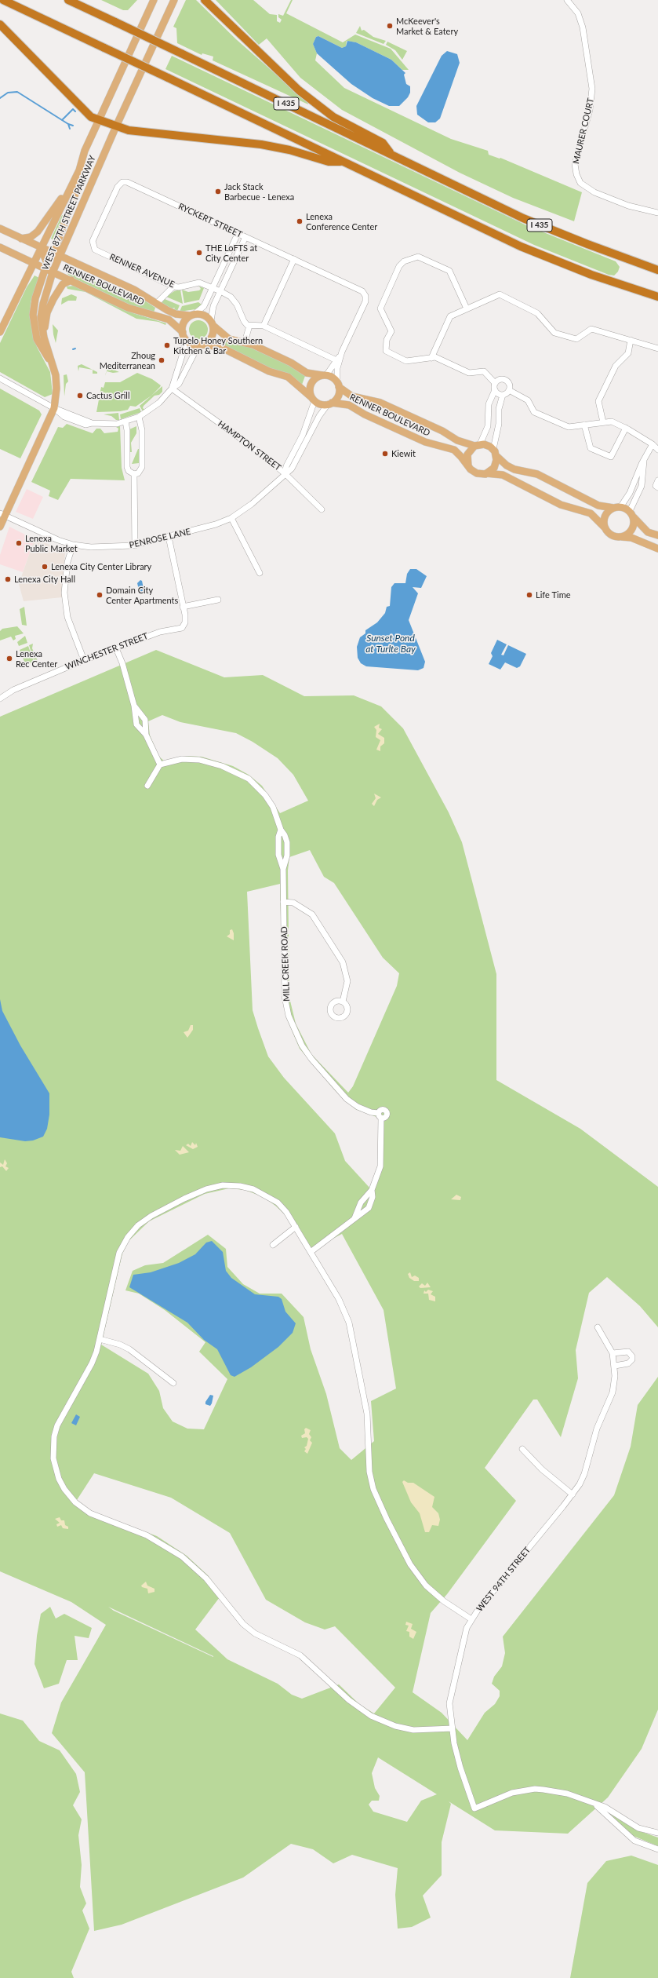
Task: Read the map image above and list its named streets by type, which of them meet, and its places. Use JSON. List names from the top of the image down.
{
  "streets": {
    "highway": ["I 435"],
    "main road": ["WEST 87TH STREET PARKWAY", "RENNER BOULEVARD"],
    "street": [
      "MAURER COURT",
      "RYCKERT STREET",
      "RENNER AVENUE",
      "HAMPTON STREET",
      "PENROSE LANE",
      "WINCHESTER STREET",
      "MILL CREEK ROAD",
      "WEST 94TH STREET"
    ]
  },
  "crossings": [
    ["WEST 87TH STREET PARKWAY", "RENNER BOULEVARD"],
    ["WEST 87TH STREET PARKWAY", "PENROSE LANE"],
    ["RYCKERT STREET", "RENNER AVENUE"],
    ["RENNER BOULEVARD", "PENROSE LANE"],
    ["HAMPTON STREET", "PENROSE LANE"]
  ],
  "water": ["Sunset Pond at Turlte Bay"],
  "places": [
    "McKeever's Market & Eatery",
    "Jack Stack Barbecue - Lenexa",
    "Lenexa Conference Center",
    "THE LoFTS at City Center",
    "Tupelo Honey Southern Kitchen & Bar",
    "Zhoug Mediterranean",
    "Cactus Grill",
    "Kiewit",
    "Lenexa Public Market",
    "Lenexa City Center Library",
    "Lenexa City Hall",
    "Domain City Center Apartments",
    "Life Time",
    "Lenexa Rec Center"
  ]
}
